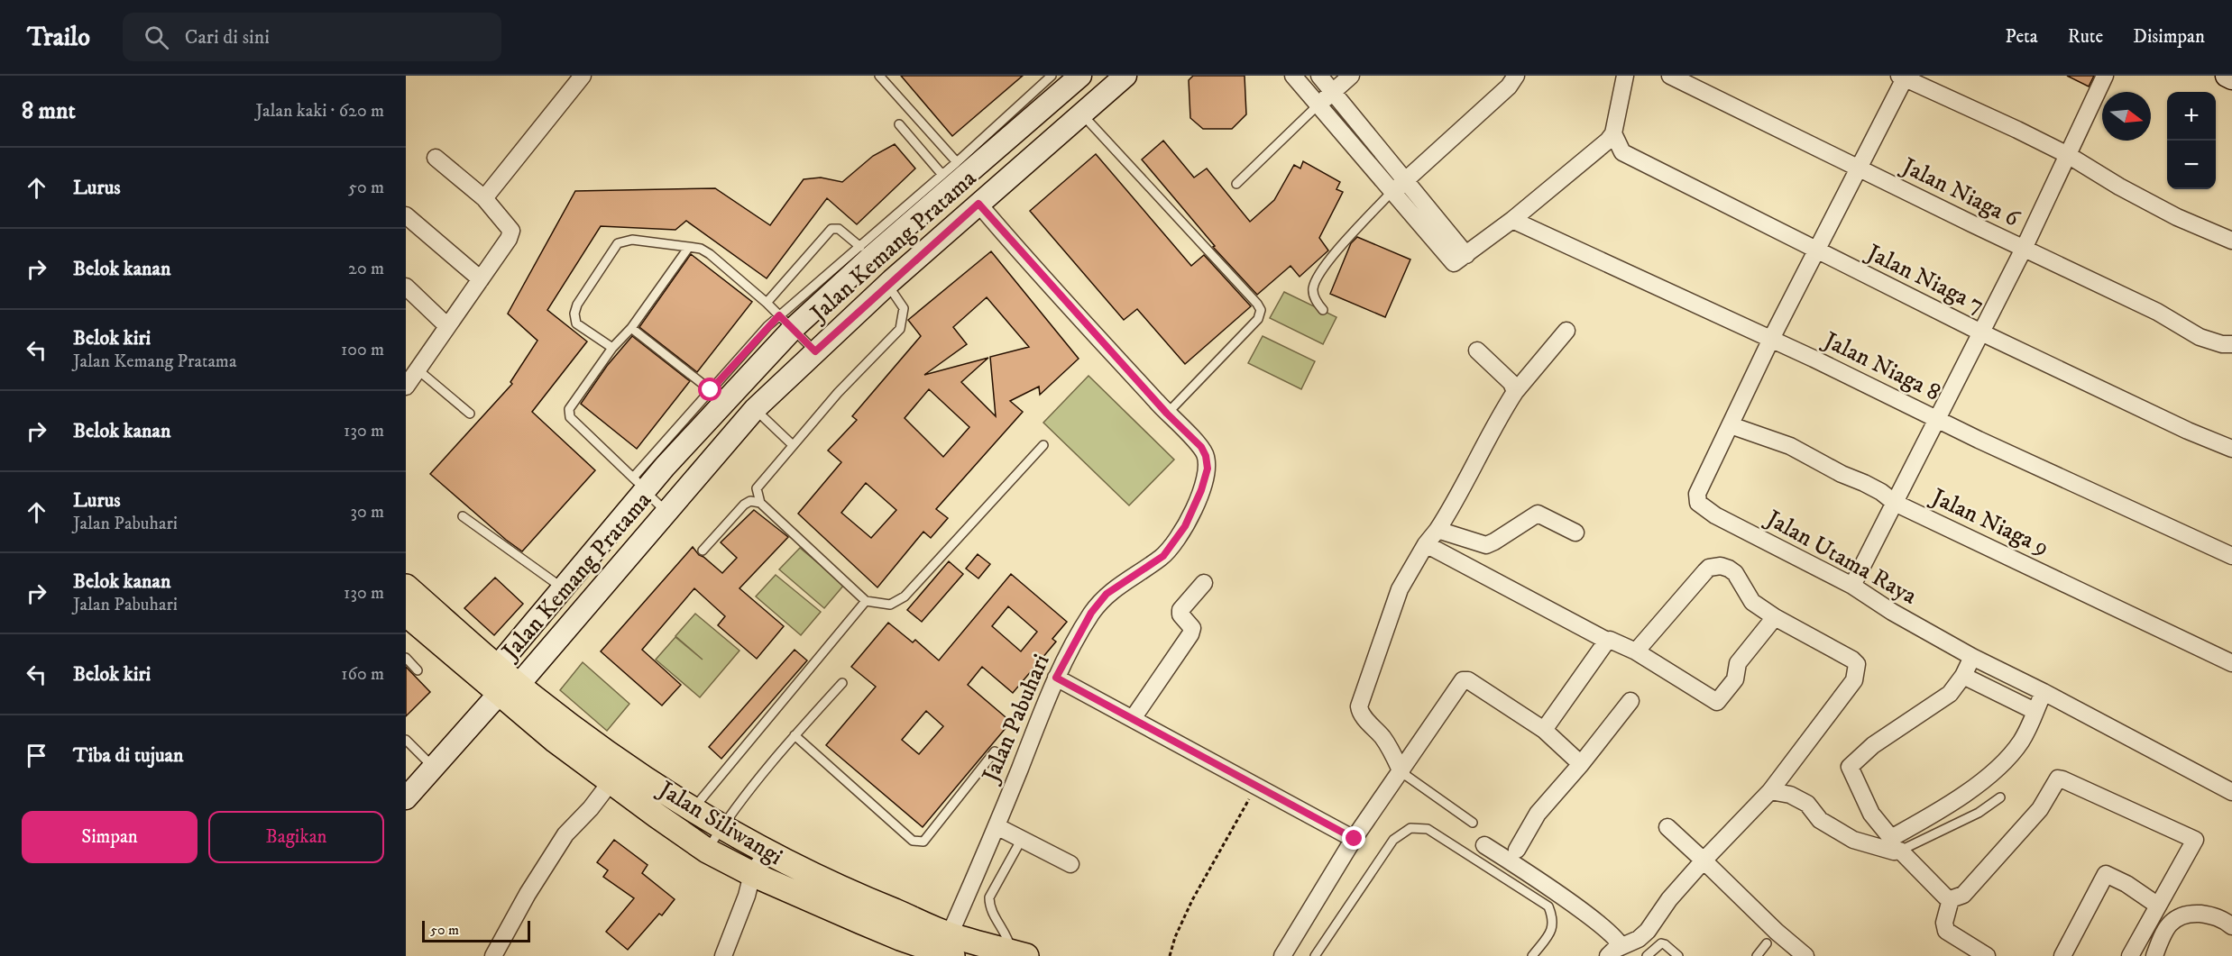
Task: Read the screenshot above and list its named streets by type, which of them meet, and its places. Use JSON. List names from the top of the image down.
{
  "streets": {
    "main road": ["Jalan Siliwangi"],
    "street": [
      "Jalan Niaga 6",
      "Jalan Kemang Pratama",
      "Jalan Niaga 7",
      "Jalan Niaga 8",
      "Jalan Niaga 9",
      "Jalan Utama Raya",
      "Jalan Pabuhari"
    ]
  },
  "crossings": [
    ["Jalan Kemang Pratama", "Jalan Pabuhari"],
    ["Jalan Kemang Pratama", "Jalan Siliwangi"],
    ["Jalan Niaga 9", "Jalan Utama Raya"],
    ["Jalan Pabuhari", "Jalan Siliwangi"]
  ],
  "scale_bar": "50 m",
  "north": "right",
  "page": {
    "header": "Trailo",
    "search": "Cari di sini",
    "nav": ["Peta", "Rute", "Disimpan"],
    "heading": ["8 mnt", "Jalan kaki · 620 m"],
    "map_buttons": ["+", "−"],
    "list": [
      ["Lurus", "50 m"],
      ["Belok kanan", "20 m"],
      ["Belok kiri", "Jalan Kemang Pratama", "100 m"],
      ["Belok kanan", "130 m"],
      ["Lurus", "Jalan Pabuhari", "30 m"],
      ["Belok kanan", "Jalan Pabuhari", "130 m"],
      ["Belok kiri", "160 m"],
      "Tiba di tujuan"
    ],
    "buttons": ["Simpan", "Bagikan"],
    "scale": "50 m"
  }
}
